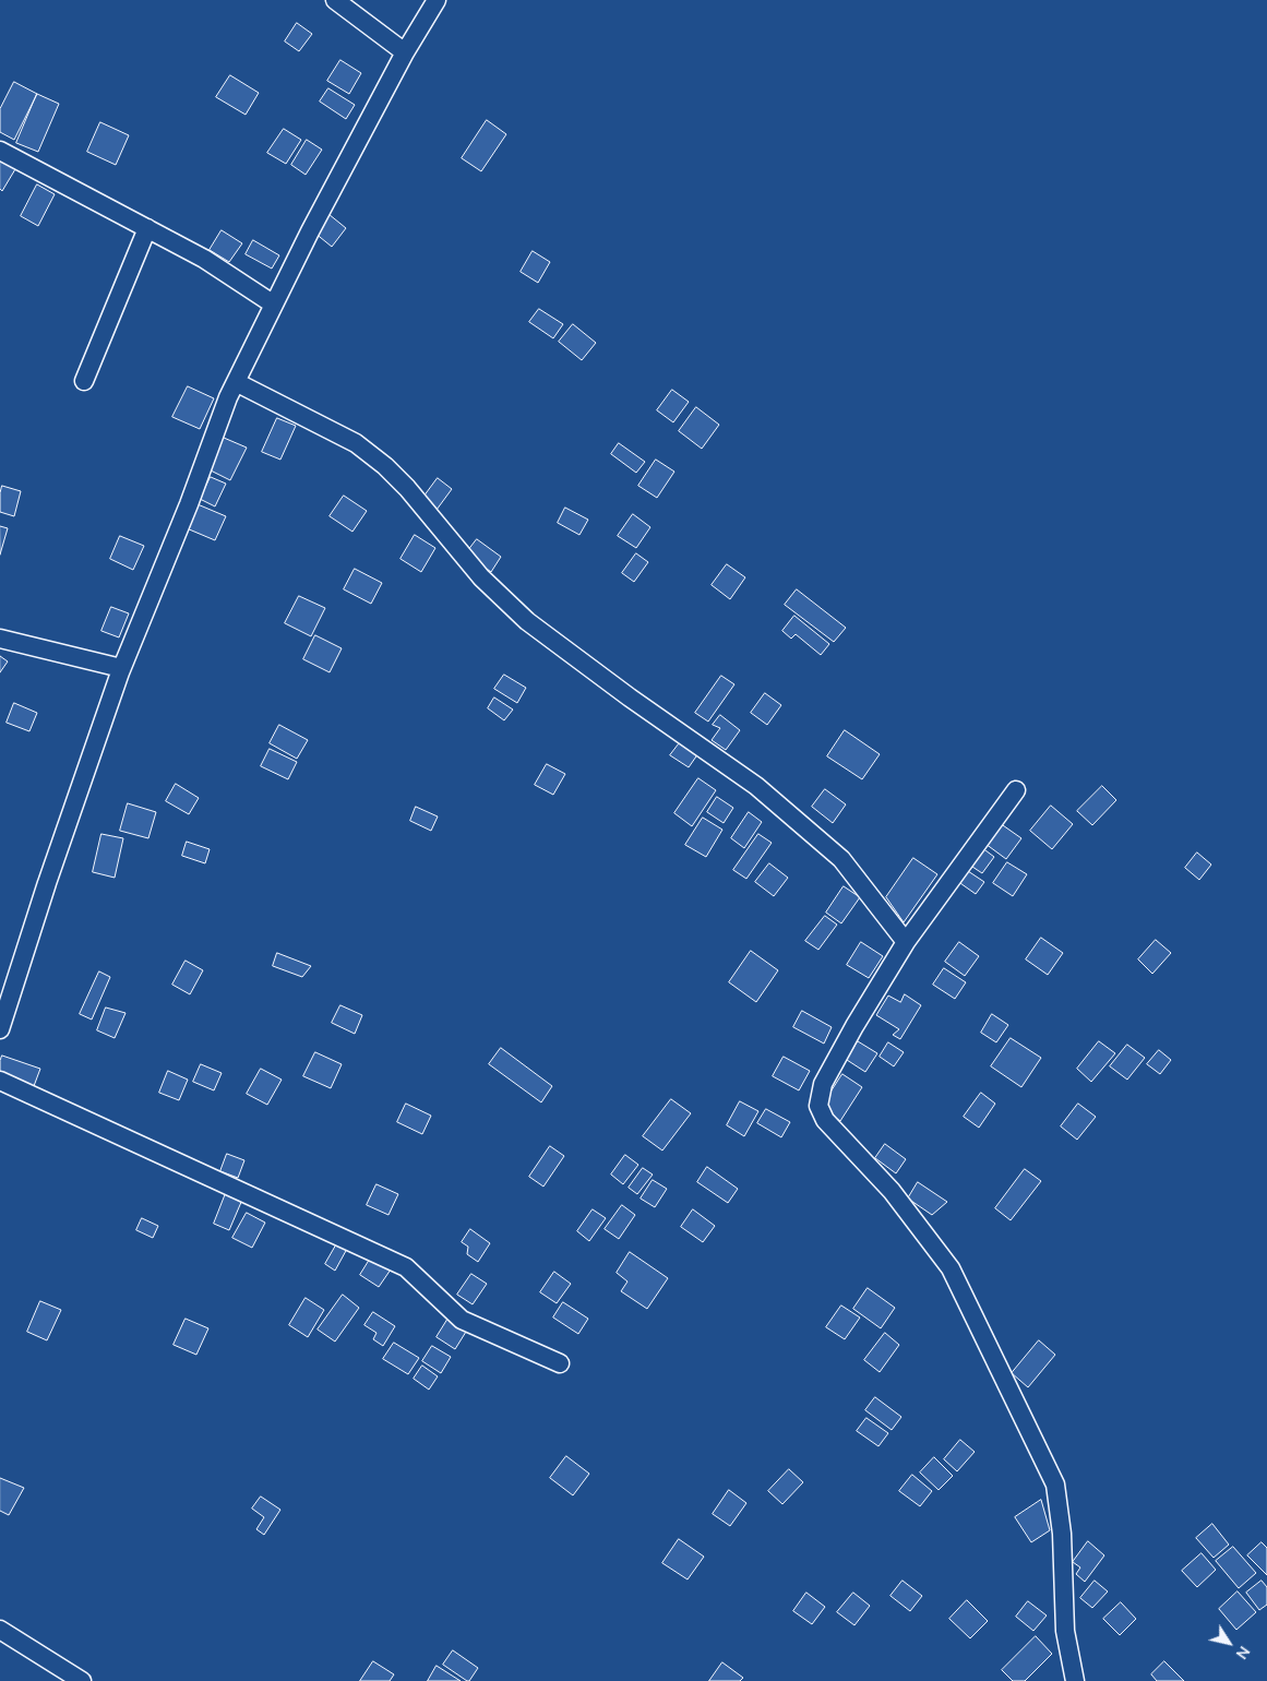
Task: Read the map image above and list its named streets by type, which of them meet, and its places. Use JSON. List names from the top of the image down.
{
  "north": "bottom right"
}
